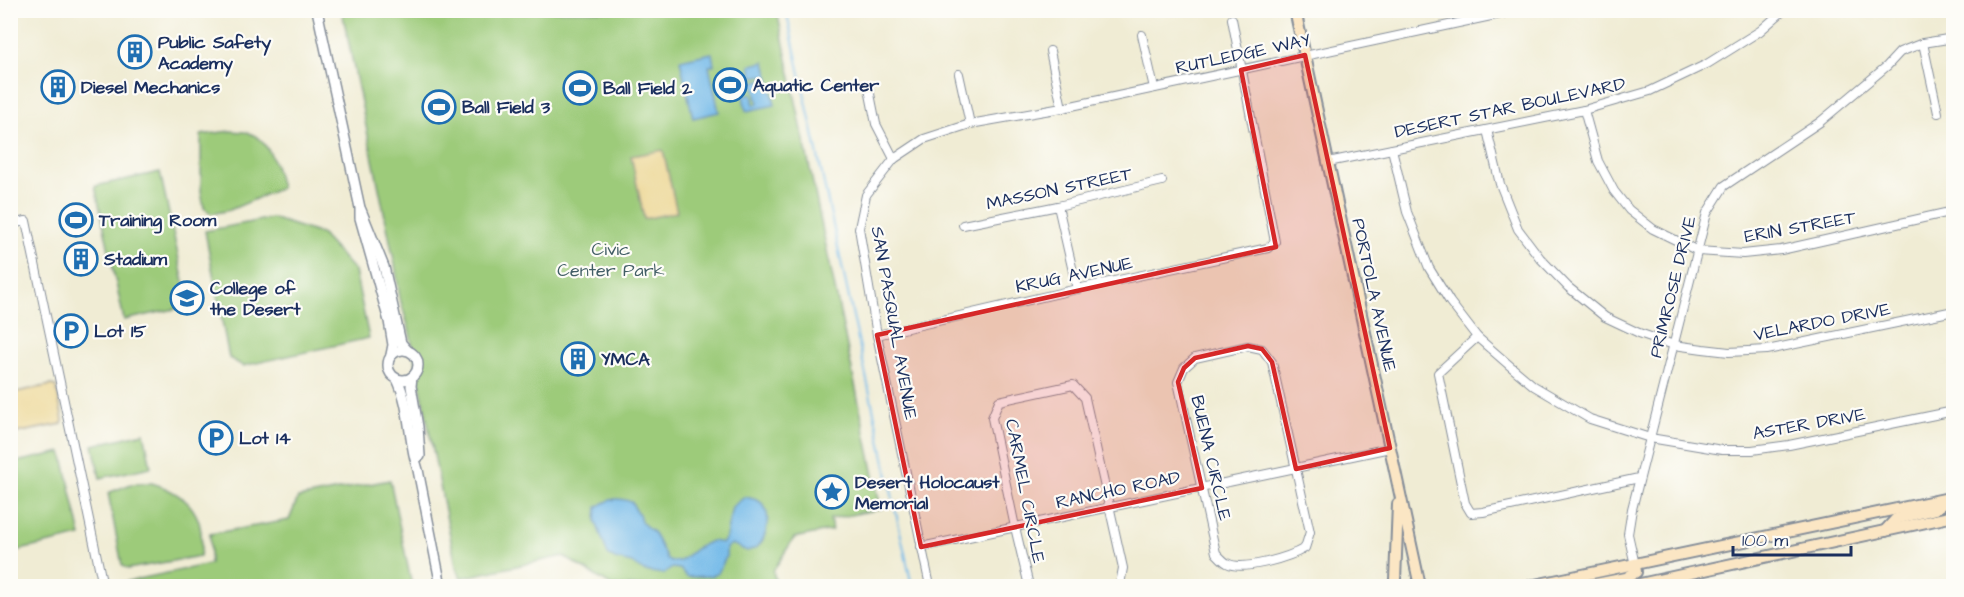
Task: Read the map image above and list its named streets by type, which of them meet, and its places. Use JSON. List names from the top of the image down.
{
  "streets": {
    "main road": ["PORTOLA AVENUE"],
    "street": [
      "RUTLEDGE WAY",
      "DESERT STAR BOULEVARD",
      "MASSON STREET",
      "ERIN STREET",
      "KRUG AVENUE",
      "PRIMROSE DRIVE",
      "VELARDO DRIVE",
      "SAN PASQUAL AVENUE",
      "ASTER DRIVE",
      "BUENA CIRCLE",
      "RANCHO ROAD",
      "CARMEL CIRCLE"
    ]
  },
  "crossings": [
    ["RUTLEDGE WAY", "KRUG AVENUE"],
    ["RUTLEDGE WAY", "PORTOLA AVENUE"],
    ["RUTLEDGE WAY", "SAN PASQUAL AVENUE"],
    ["DESERT STAR BOULEVARD", "ERIN STREET"],
    ["DESERT STAR BOULEVARD", "PORTOLA AVENUE"],
    ["DESERT STAR BOULEVARD", "VELARDO DRIVE"],
    ["DESERT STAR BOULEVARD", "ASTER DRIVE"],
    ["ERIN STREET", "PRIMROSE DRIVE"],
    ["KRUG AVENUE", "SAN PASQUAL AVENUE"],
    ["PRIMROSE DRIVE", "VELARDO DRIVE"],
    ["PRIMROSE DRIVE", "ASTER DRIVE"],
    ["PORTOLA AVENUE", "RANCHO ROAD"],
    ["SAN PASQUAL AVENUE", "RANCHO ROAD"],
    ["BUENA CIRCLE", "RANCHO ROAD"],
    ["RANCHO ROAD", "CARMEL CIRCLE"]
  ],
  "parks": ["Civic Center Park"],
  "places": {
    "building": [
      "Public Safety Academy",
      "Diesel Mechanics",
      "Stadium",
      "YMCA"
    ],
    "sports": [
      "Aquatic Center",
      "Ball Field 2",
      "Ball Field 3",
      "Training Room"
    ],
    "school or university": ["College of the Desert"],
    "parking": ["Lot 15", "Lot 14"],
    "place": ["Desert Holocaust Memorial"]
  },
  "scale_bar": "100 m"
}
